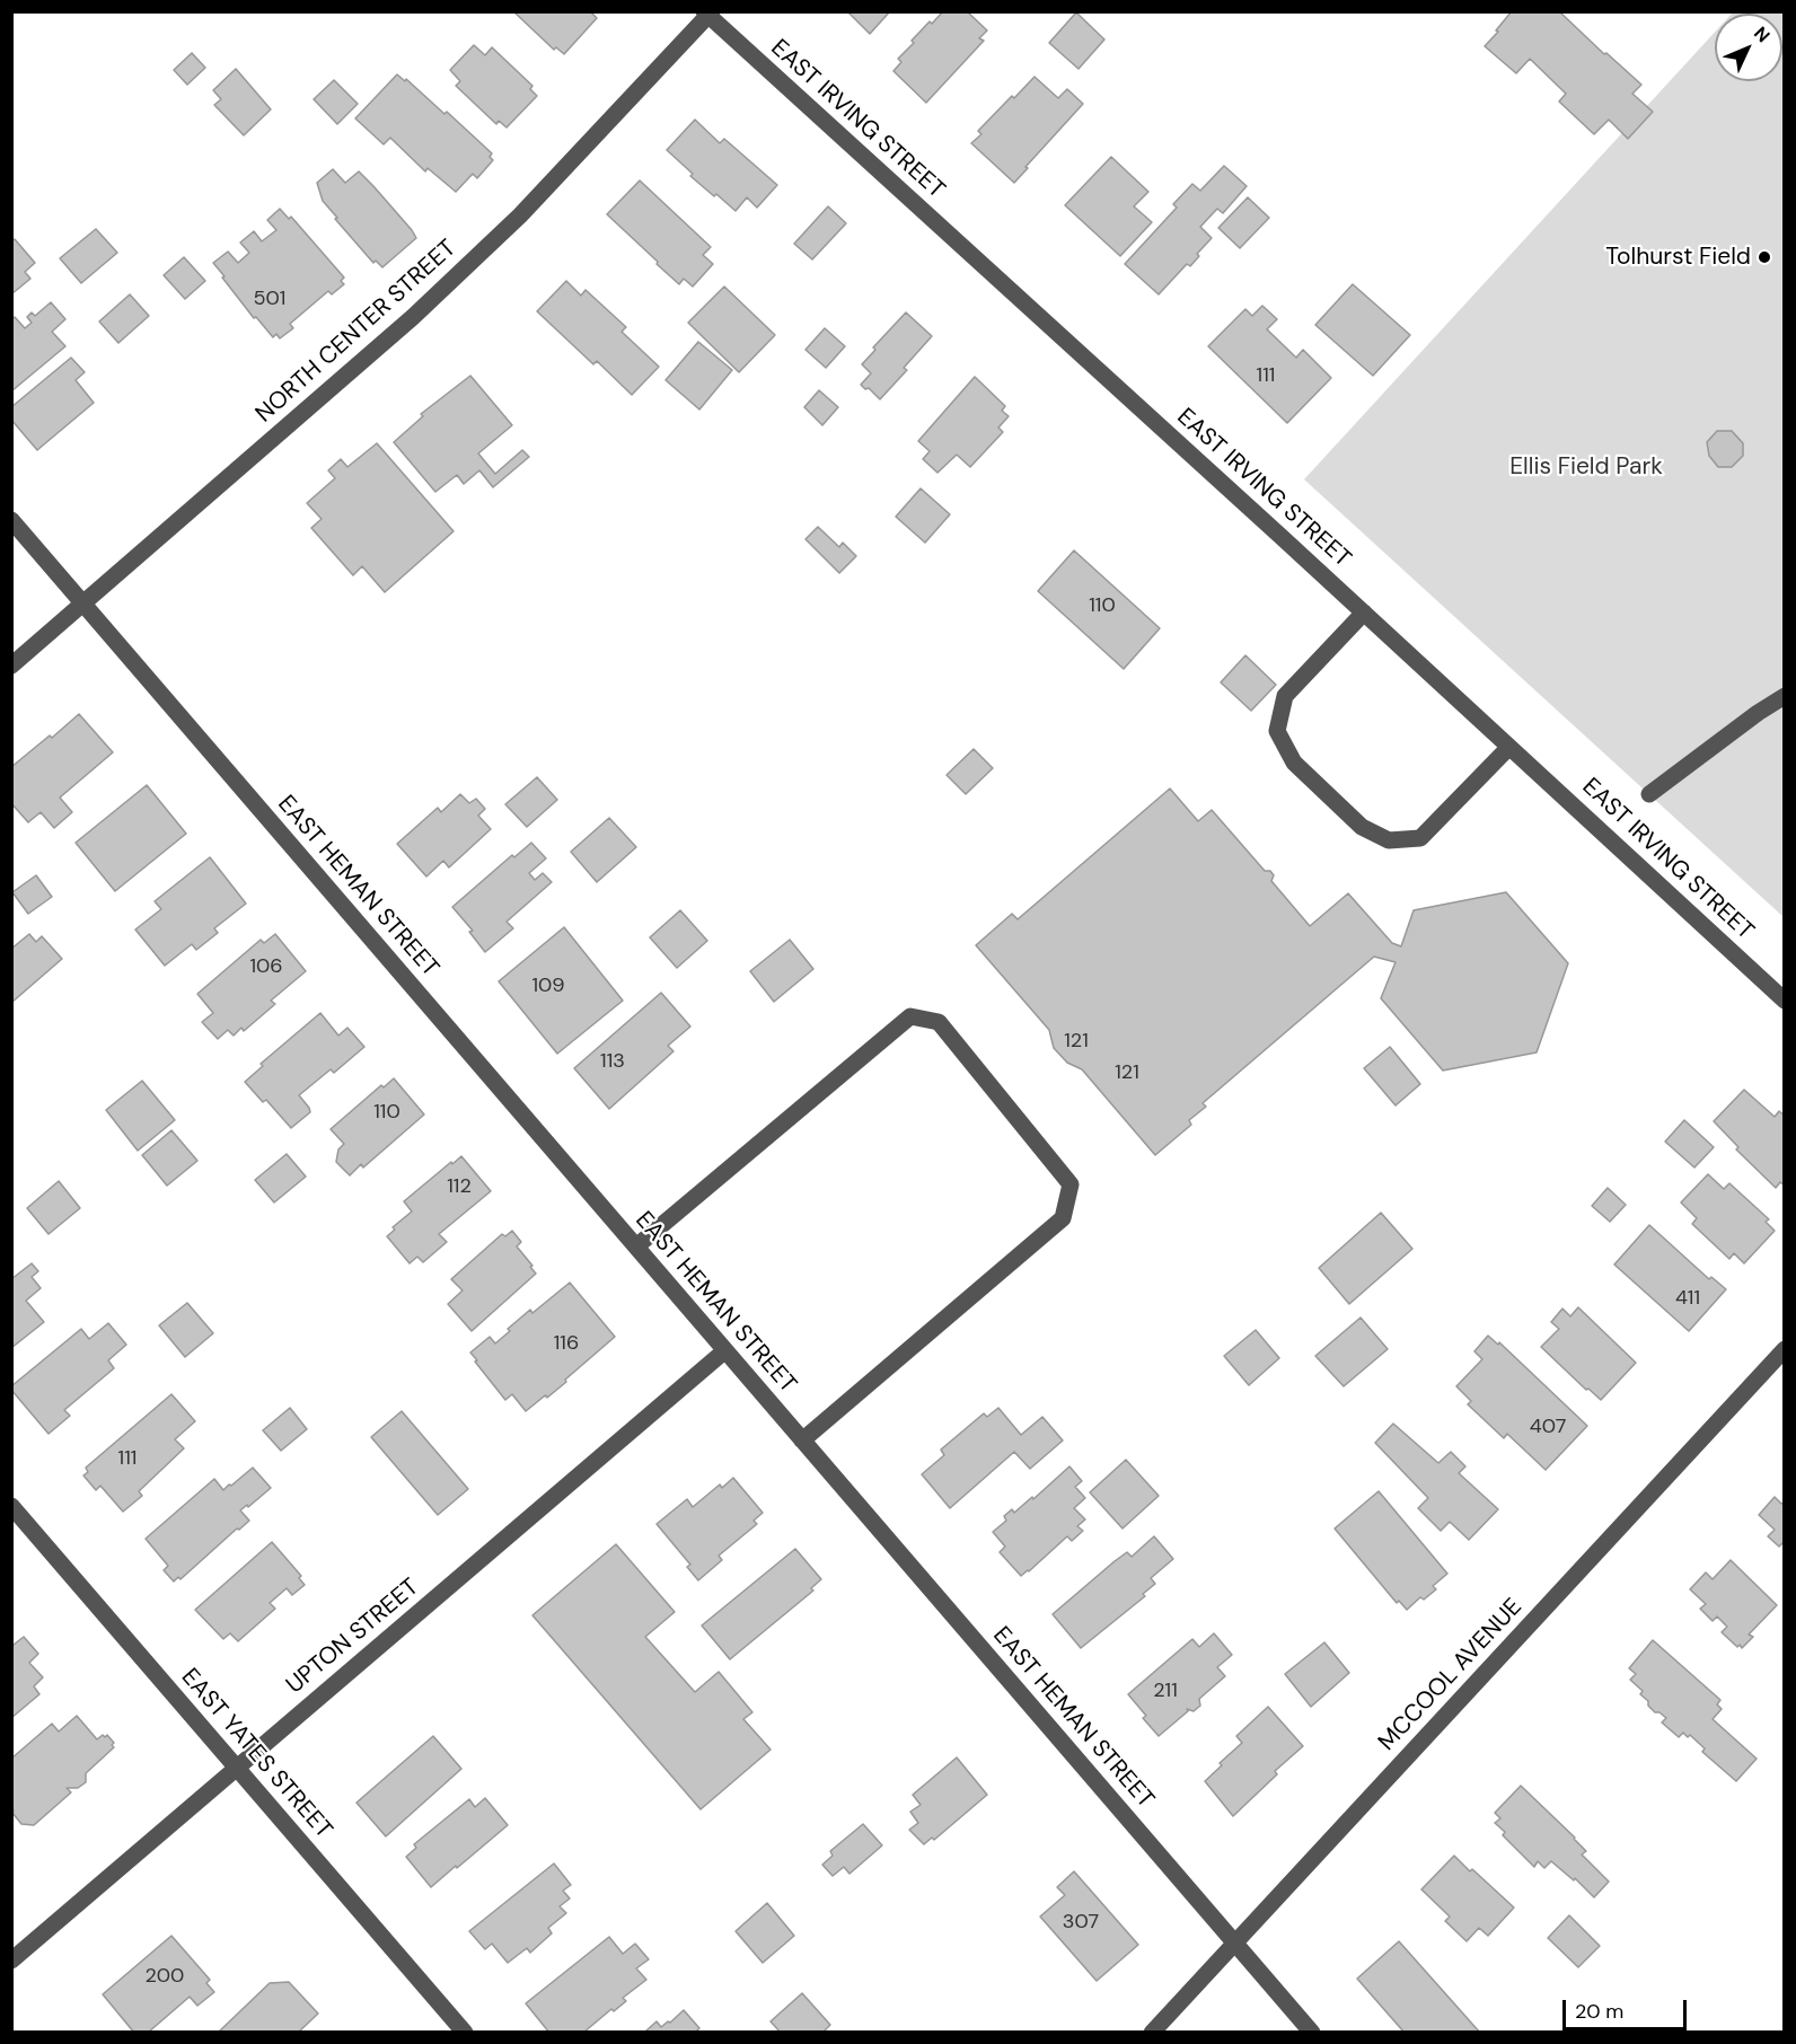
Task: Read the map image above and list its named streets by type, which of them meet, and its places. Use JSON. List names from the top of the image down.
{
  "streets": {
    "street": [
      "EAST IRVING STREET",
      "NORTH CENTER STREET",
      "EAST HEMAN STREET",
      "UPTON STREET",
      "MCCOOL AVENUE",
      "EAST YATES STREET"
    ]
  },
  "crossings": [
    ["EAST IRVING STREET", "NORTH CENTER STREET"],
    ["NORTH CENTER STREET", "EAST HEMAN STREET"],
    ["EAST HEMAN STREET", "UPTON STREET"],
    ["EAST HEMAN STREET", "MCCOOL AVENUE"],
    ["UPTON STREET", "EAST YATES STREET"]
  ],
  "parks": ["Ellis Field Park"],
  "places": ["Tolhurst Field"],
  "house_numbers": [
    "501",
    "111",
    "110",
    "106",
    "109",
    "121",
    "113",
    "121",
    "110",
    "112",
    "411",
    "116",
    "407",
    "111",
    "211",
    "307",
    "200"
  ],
  "scale_bar": "20 m",
  "north": "top right"
}
